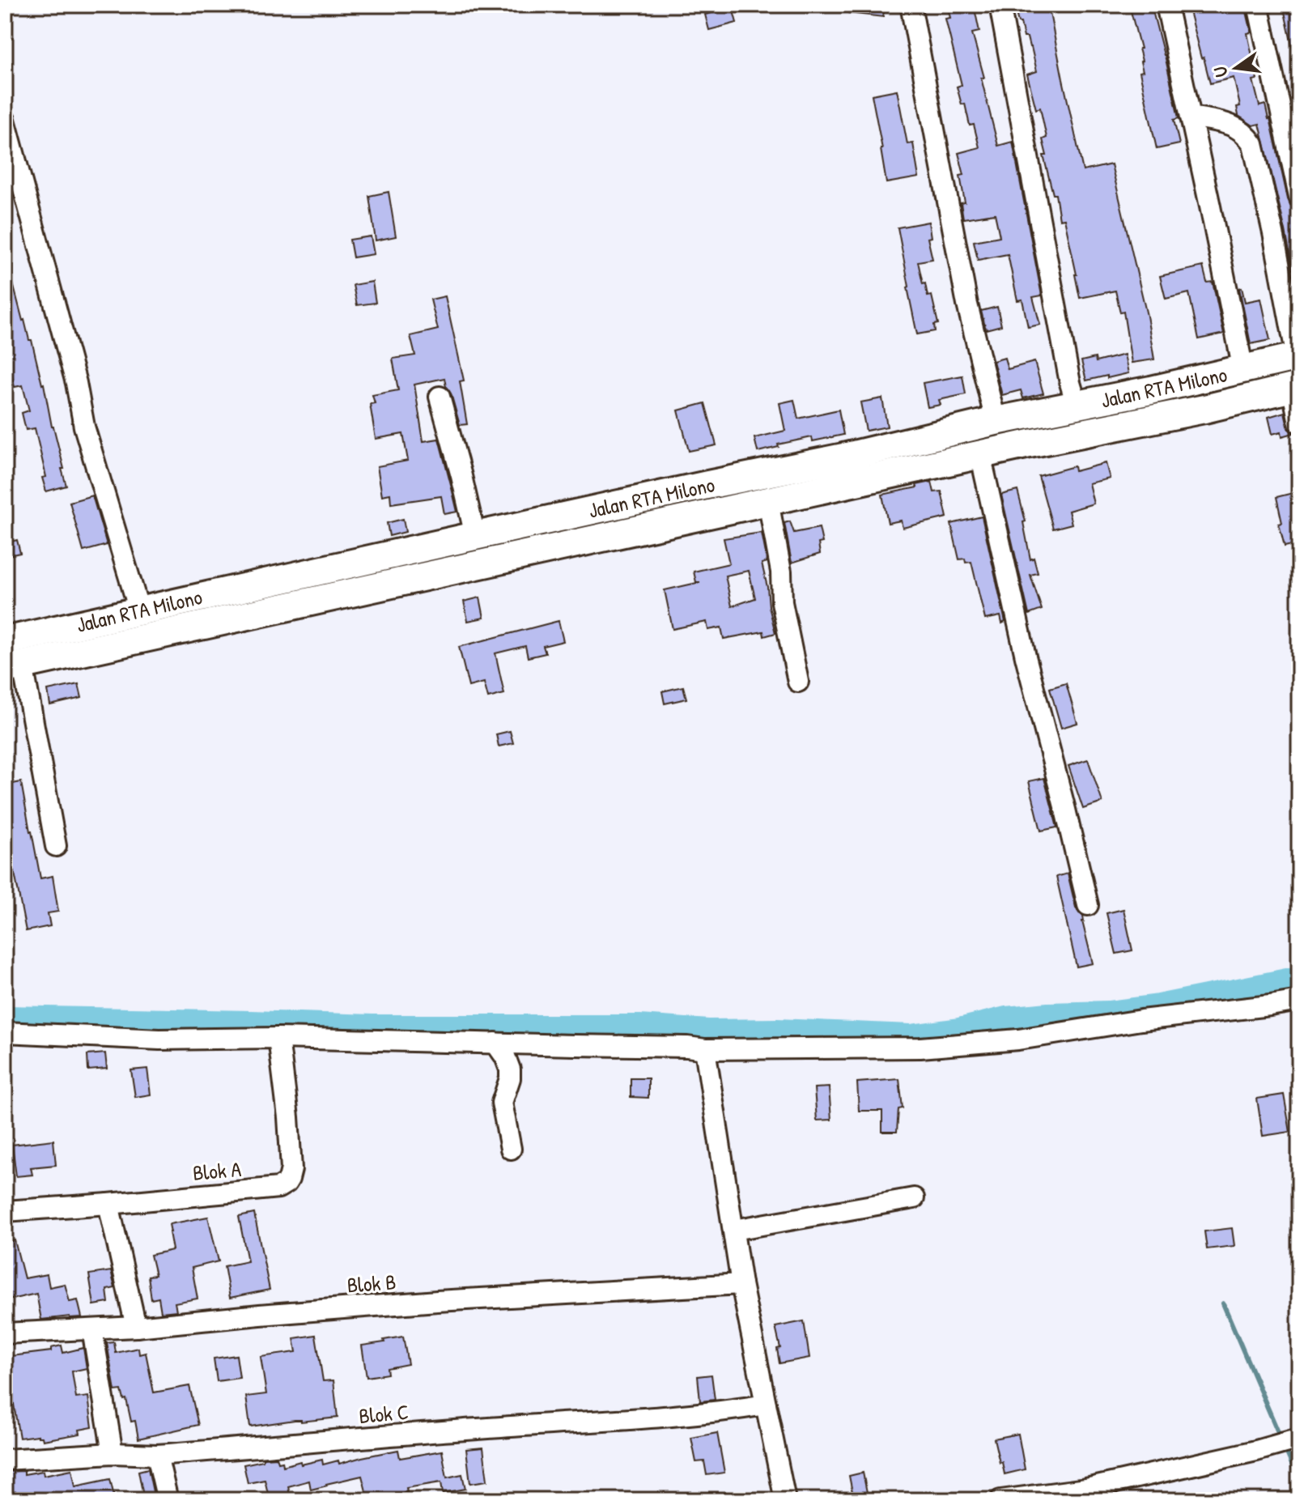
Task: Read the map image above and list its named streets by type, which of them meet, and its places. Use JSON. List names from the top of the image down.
{
  "streets": {
    "highway": ["Jalan RTA Milono"],
    "street": ["Blok A", "Blok B", "Blok C"]
  },
  "north": "left"
}
